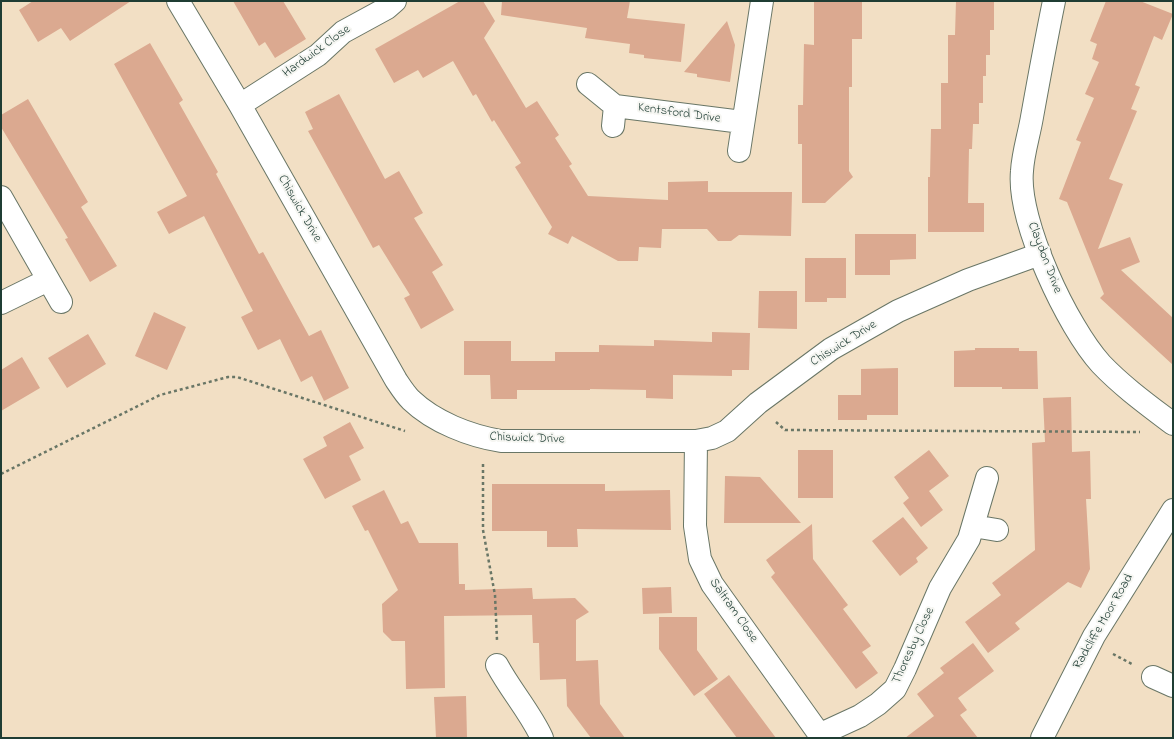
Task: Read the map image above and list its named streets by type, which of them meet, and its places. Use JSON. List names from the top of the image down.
{
  "streets": {
    "street": [
      "Hardwick Close",
      "Kentsford Drive",
      "Chiswick Drive",
      "Claydon Drive",
      "Saltram Close",
      "Radcliffe Moor Road",
      "Thoresby Close"
    ]
  },
  "crossings": [
    ["Hardwick Close", "Chiswick Drive"],
    ["Chiswick Drive", "Claydon Drive"],
    ["Chiswick Drive", "Saltram Close"],
    ["Saltram Close", "Thoresby Close"]
  ]
}
